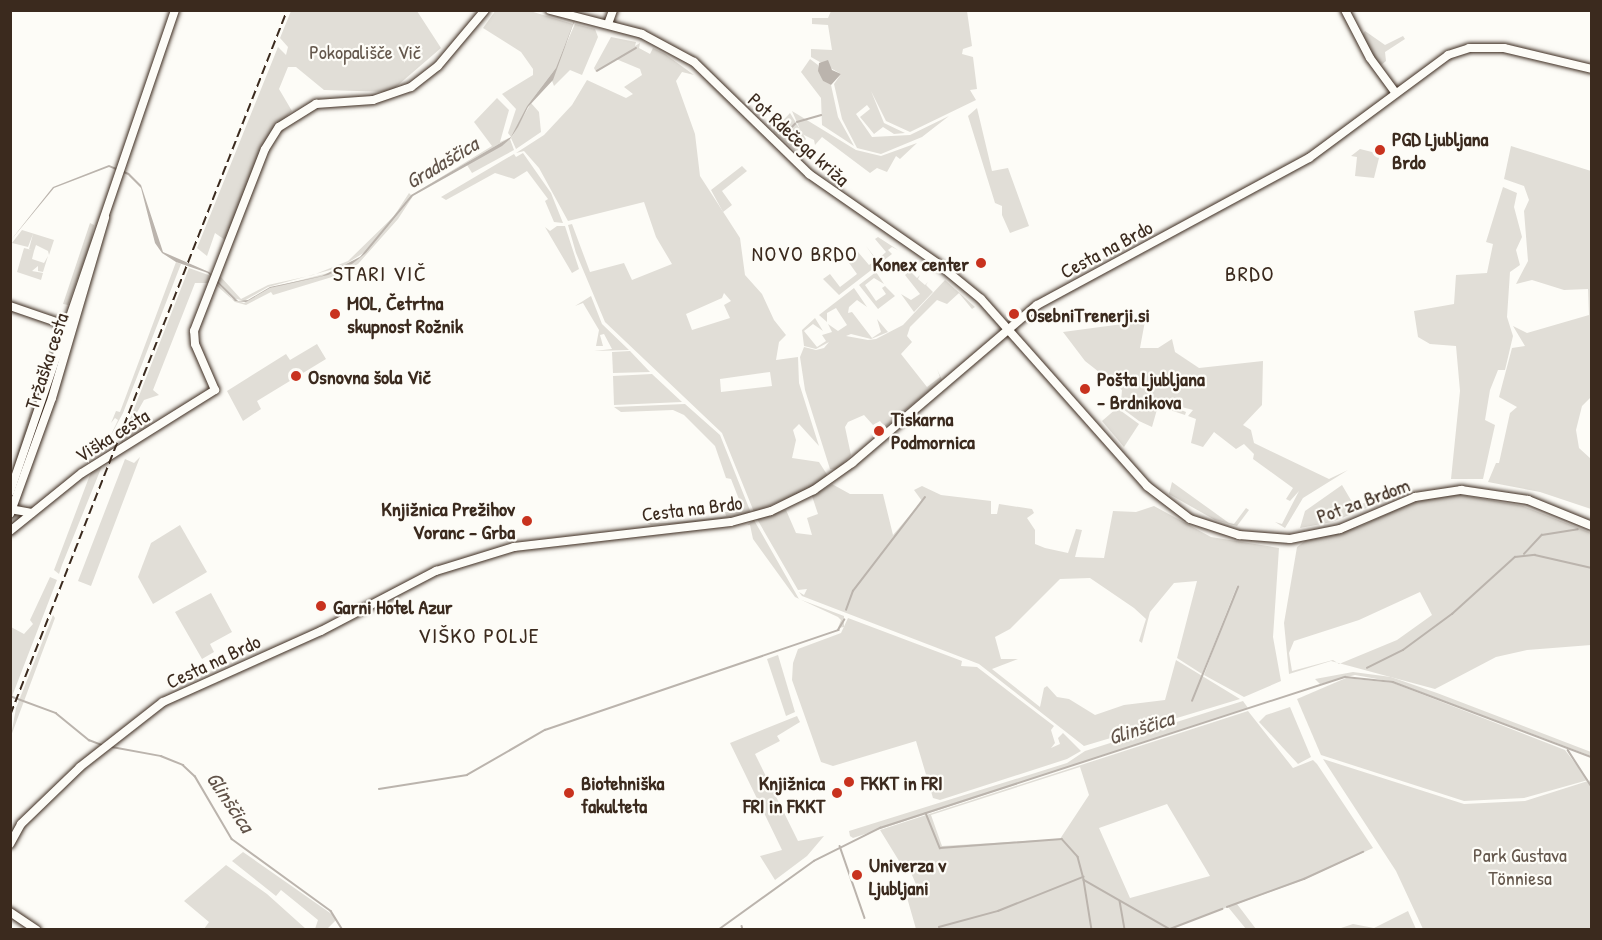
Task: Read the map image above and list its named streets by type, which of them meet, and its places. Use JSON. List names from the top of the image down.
{
  "streets": {
    "main road": ["Tržaška cesta"],
    "street": [
      "Pot Rdečega križa",
      "Cesta na Brdo",
      "Viška cesta",
      "Pot za Brdom"
    ]
  },
  "crossings": [
    ["Pot Rdečega križa", "Cesta na Brdo"],
    ["Pot Rdečega križa", "Pot za Brdom"],
    ["Cesta na Brdo", "Pot za Brdom"]
  ],
  "districts": [
    "NOVO BRDO",
    "STARI VIČ",
    "BRDO",
    "VIŠKO POLJE"
  ],
  "water": ["Gradaščica", "Glinščica"],
  "parks": ["Pokopališče Vič", "Park Gustava Tönniesa"],
  "places": [
    "PGD Ljubljana Brdo",
    "Konex center",
    "MOL, Četrtna skupnost Rožnik",
    "OsebniTrenerji.si",
    "Osnovna šola Vič",
    "Pošta Ljubljana - Brdnikova",
    "Tiskarna Podmornica",
    "Knjižnica Prežihov Voranc - Grba",
    "Garni Hotel Azur",
    "FKKT in FRI",
    "Biotehniška fakulteta",
    "Knjižnica FRI in FKKT",
    "Univerza v Ljubljani"
  ]
}
